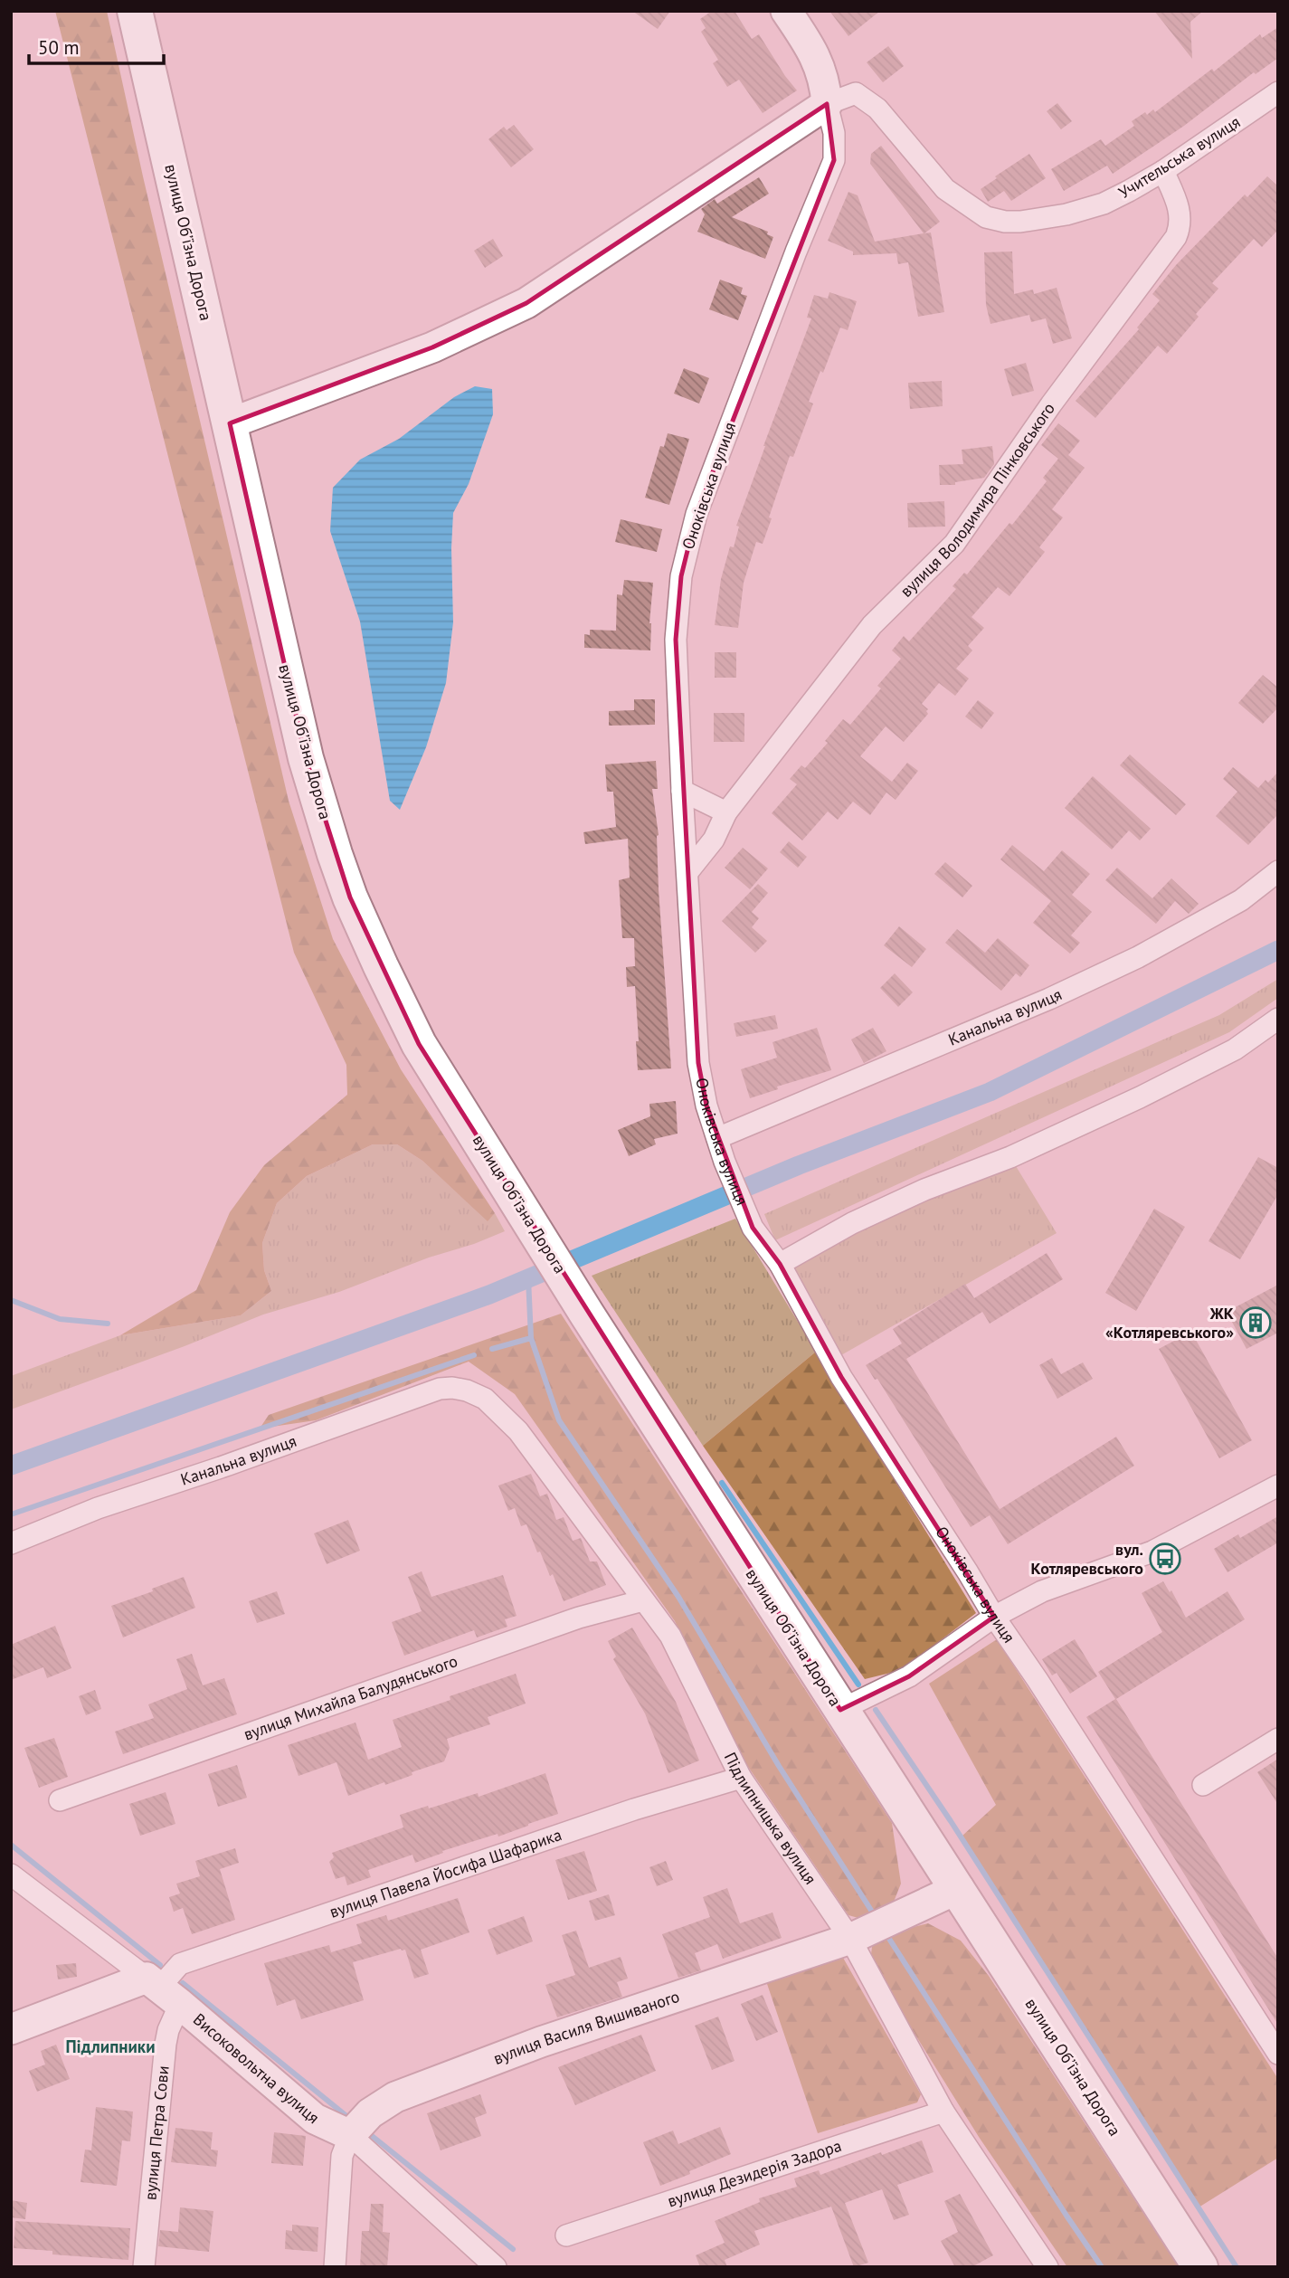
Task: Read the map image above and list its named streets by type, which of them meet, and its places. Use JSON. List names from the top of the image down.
{
  "streets": {
    "highway": ["вулиця Обʼїзна Дорога"],
    "street": [
      "Учительська вулиця",
      "Оноківська вулиця",
      "вулиця Володимира Пінковського",
      "Канальна вулиця",
      "вулиця Михайла Балудянського",
      "Підлипницька вулиця",
      "вулиця Павела Йосифа Шафарика",
      "вулиця Василя Вишиваного",
      "Високовольтна вулиця",
      "вулиця Петра Сови",
      "вулиця Дезидерія Задора"
    ]
  },
  "crossings": [
    ["Учительська вулиця", "Оноківська вулиця"],
    ["Учительська вулиця", "вулиця Володимира Пінковського"],
    ["вулиця Обʼїзна Дорога", "вулиця Василя Вишиваного"],
    ["Оноківська вулиця", "вулиця Володимира Пінковського"],
    ["Оноківська вулиця", "Канальна вулиця"],
    ["Канальна вулиця", "Підлипницька вулиця"],
    ["вулиця Михайла Балудянського", "Підлипницька вулиця"],
    ["Підлипницька вулиця", "вулиця Павела Йосифа Шафарика"],
    ["Підлипницька вулиця", "вулиця Василя Вишиваного"],
    ["Підлипницька вулиця", "вулиця Дезидерія Задора"],
    ["вулиця Павела Йосифа Шафарика", "Високовольтна вулиця"],
    ["вулиця Павела Йосифа Шафарика", "вулиця Петра Сови"],
    ["вулиця Василя Вишиваного", "Високовольтна вулиця"],
    ["Високовольтна вулиця", "вулиця Петра Сови"]
  ],
  "districts": ["Підлипники"],
  "places": {
    "building": ["ЖК «Котляревського»"],
    "bus stop": ["вул. Котляревського"]
  },
  "scale_bar": "50 m"
}
